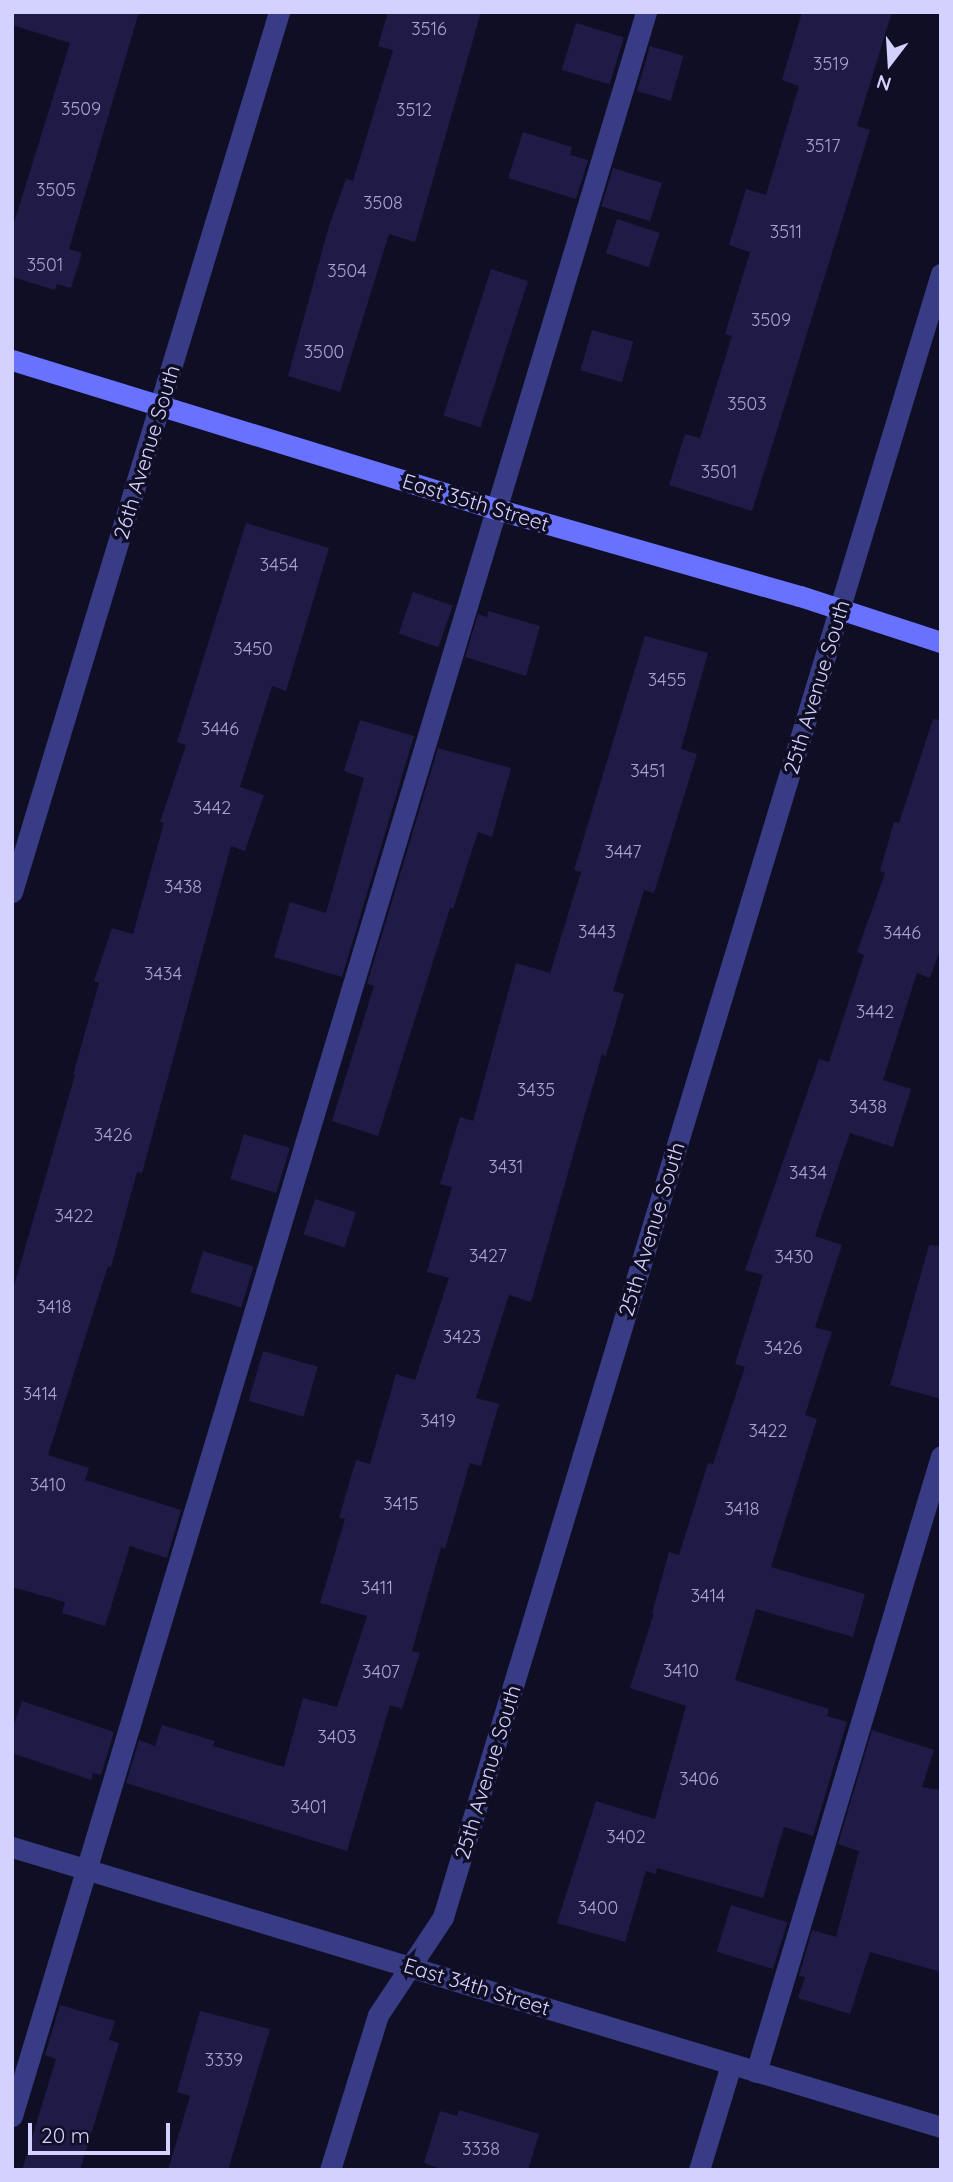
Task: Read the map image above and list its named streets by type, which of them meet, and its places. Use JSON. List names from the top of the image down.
{
  "streets": {
    "street": [
      "26th Avenue South",
      "East 35th Street",
      "25th Avenue South",
      "East 34th Street"
    ]
  },
  "crossings": [
    ["26th Avenue South", "East 35th Street"],
    ["East 35th Street", "25th Avenue South"],
    ["25th Avenue South", "East 34th Street"]
  ],
  "house_numbers": [
    "3516",
    "3519",
    "3509",
    "3512",
    "3517",
    "3505",
    "3508",
    "3511",
    "3501",
    "3504",
    "3509",
    "3500",
    "3503",
    "3501",
    "3454",
    "3450",
    "3455",
    "3446",
    "3451",
    "3442",
    "3447",
    "3438",
    "3443",
    "3446",
    "3434",
    "3442",
    "3435",
    "3438",
    "3426",
    "3431",
    "3434",
    "3422",
    "3427",
    "3430",
    "3418",
    "3423",
    "3426",
    "3414",
    "3419",
    "3422",
    "3410",
    "3415",
    "3418",
    "3411",
    "3414",
    "3410",
    "3407",
    "3403",
    "3406",
    "3401",
    "3402",
    "3400",
    "3339",
    "3338"
  ],
  "scale_bar": "20 m",
  "north": "bottom"
}
